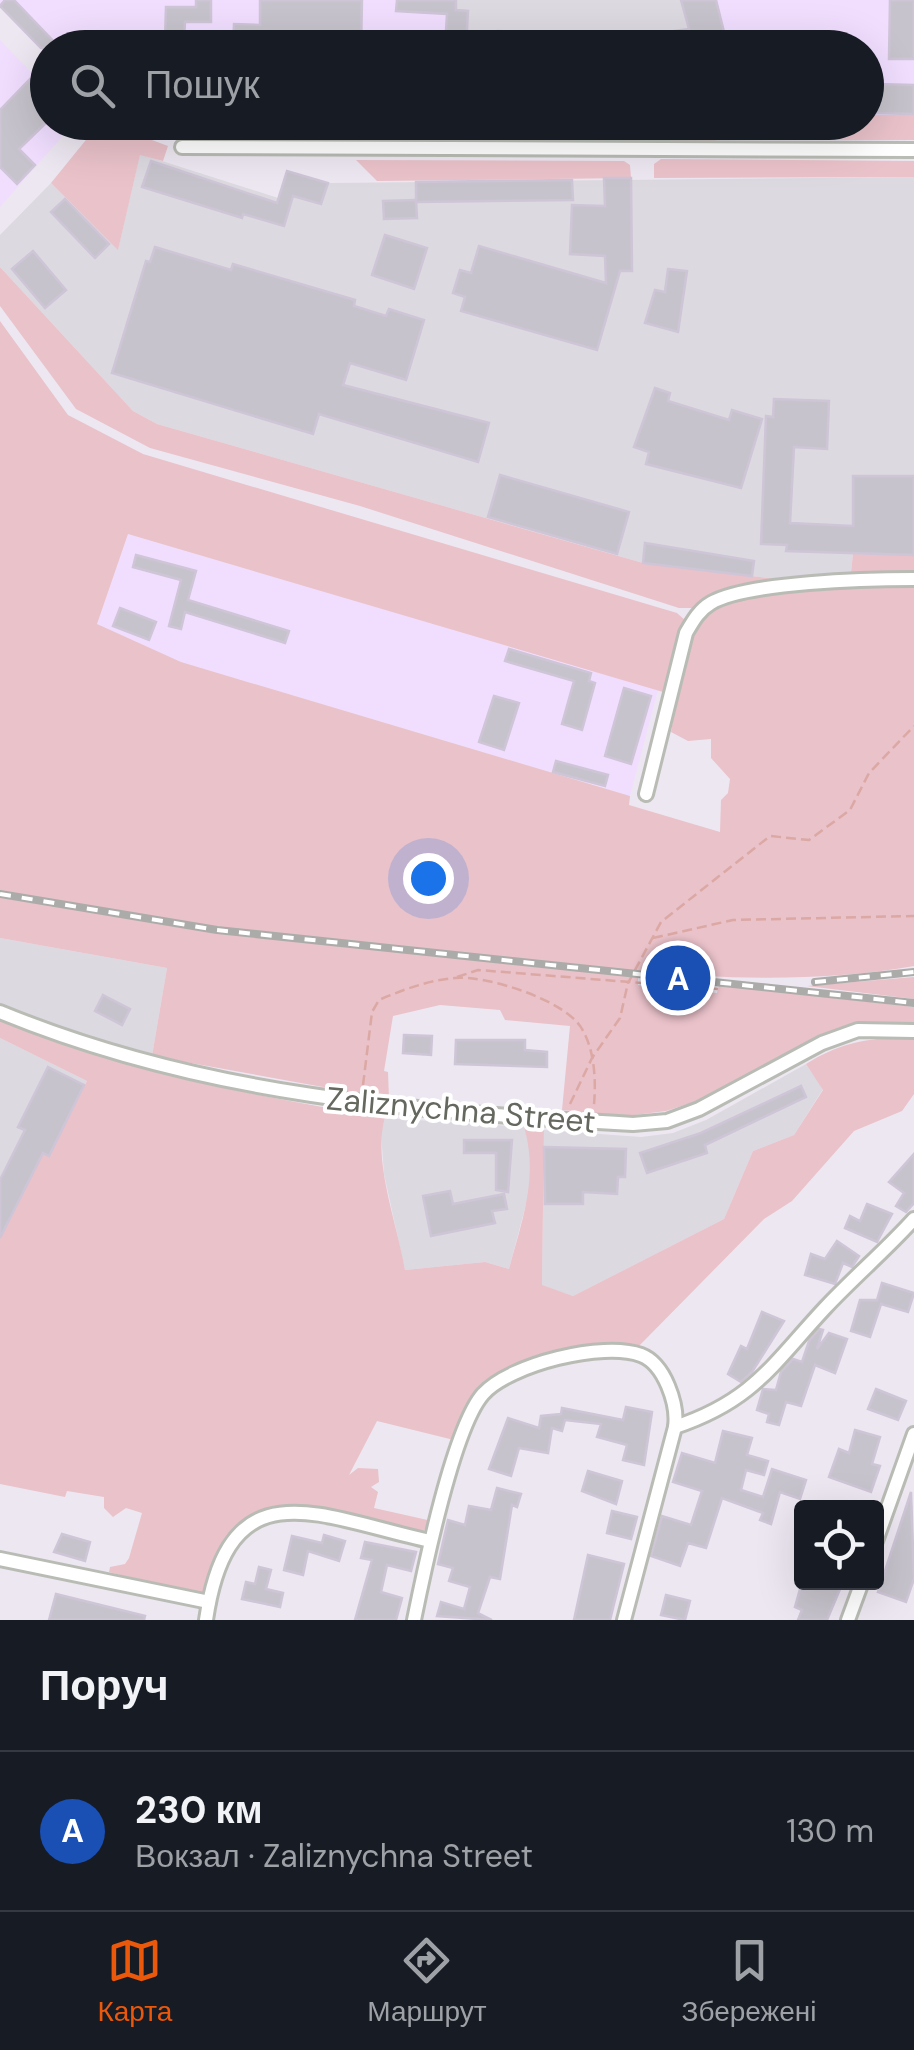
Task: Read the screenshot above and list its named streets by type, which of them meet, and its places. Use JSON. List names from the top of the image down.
{
  "streets": {
    "street": ["Zaliznychna Street"]
  },
  "page": {
    "search": "Пошук",
    "pins": "A",
    "heading": "Поруч",
    "list": [
      {
        "mark": "A",
        "name": "230 км",
        "note": "Вокзал · Zaliznychna Street",
        "value": "130 m"
      }
    ],
    "nav": ["Карта", "Маршрут", "Збережені"]
  }
}
